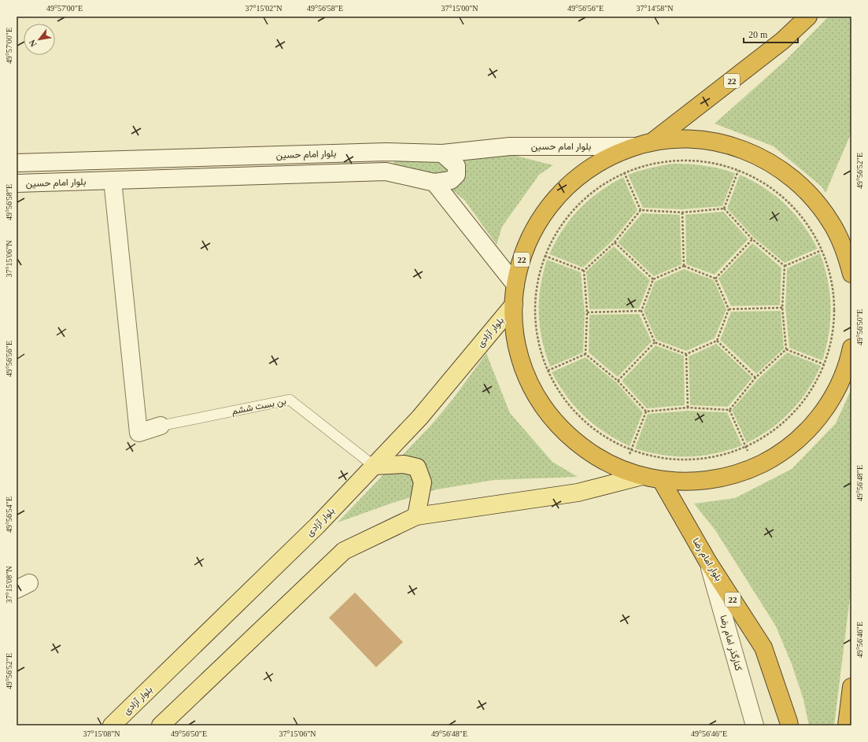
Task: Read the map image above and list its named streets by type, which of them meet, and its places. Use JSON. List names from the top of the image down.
{
  "streets": {
    "highway": ["22", "بلوار امام رضا"],
    "main road": ["بلوار آزادی"],
    "street": ["بلوار امام حسین", "کنارگذر امام رضا"],
    "lane": ["بن بست ششم"]
  },
  "crossings": [
    ["22", "بلوار امام حسین"],
    ["22", "بلوار آزادی"],
    ["22", "بلوار امام رضا"],
    ["بلوار آزادی", "بن بست ششم"],
    ["بلوار امام رضا", "کنارگذر امام رضا"]
  ],
  "scale_bar": "20 m",
  "north": "bottom left",
  "coordinates": [
    "49°57'00\"E",
    "37°15'02\"N",
    "49°56'58\"E",
    "37°15'00\"N",
    "49°56'56\"E",
    "37°14'58\"N",
    "49°56'52\"E",
    "37°15'06\"N",
    "49°56'50\"E",
    "49°56'48\"E",
    "49°56'54\"E",
    "37°15'08\"N",
    "49°56'46\"E"
  ]
}
